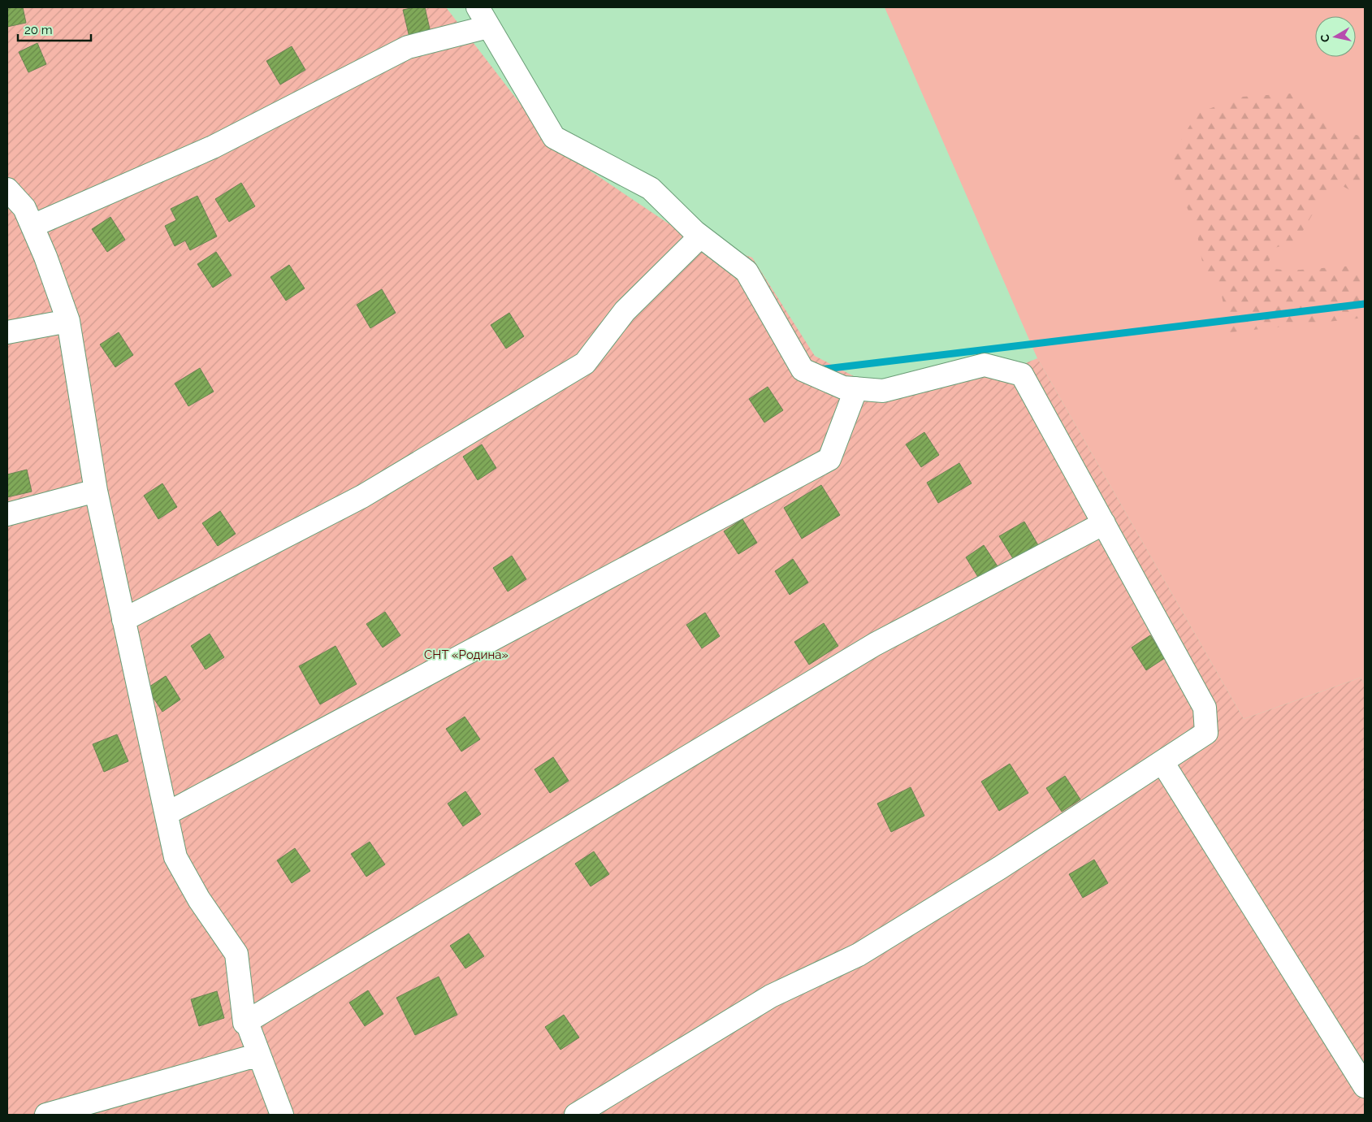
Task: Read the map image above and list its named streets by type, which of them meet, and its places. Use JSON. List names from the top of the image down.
{
  "parks": ["СНТ «Родина»"],
  "scale_bar": "20 m",
  "north": "left"
}
